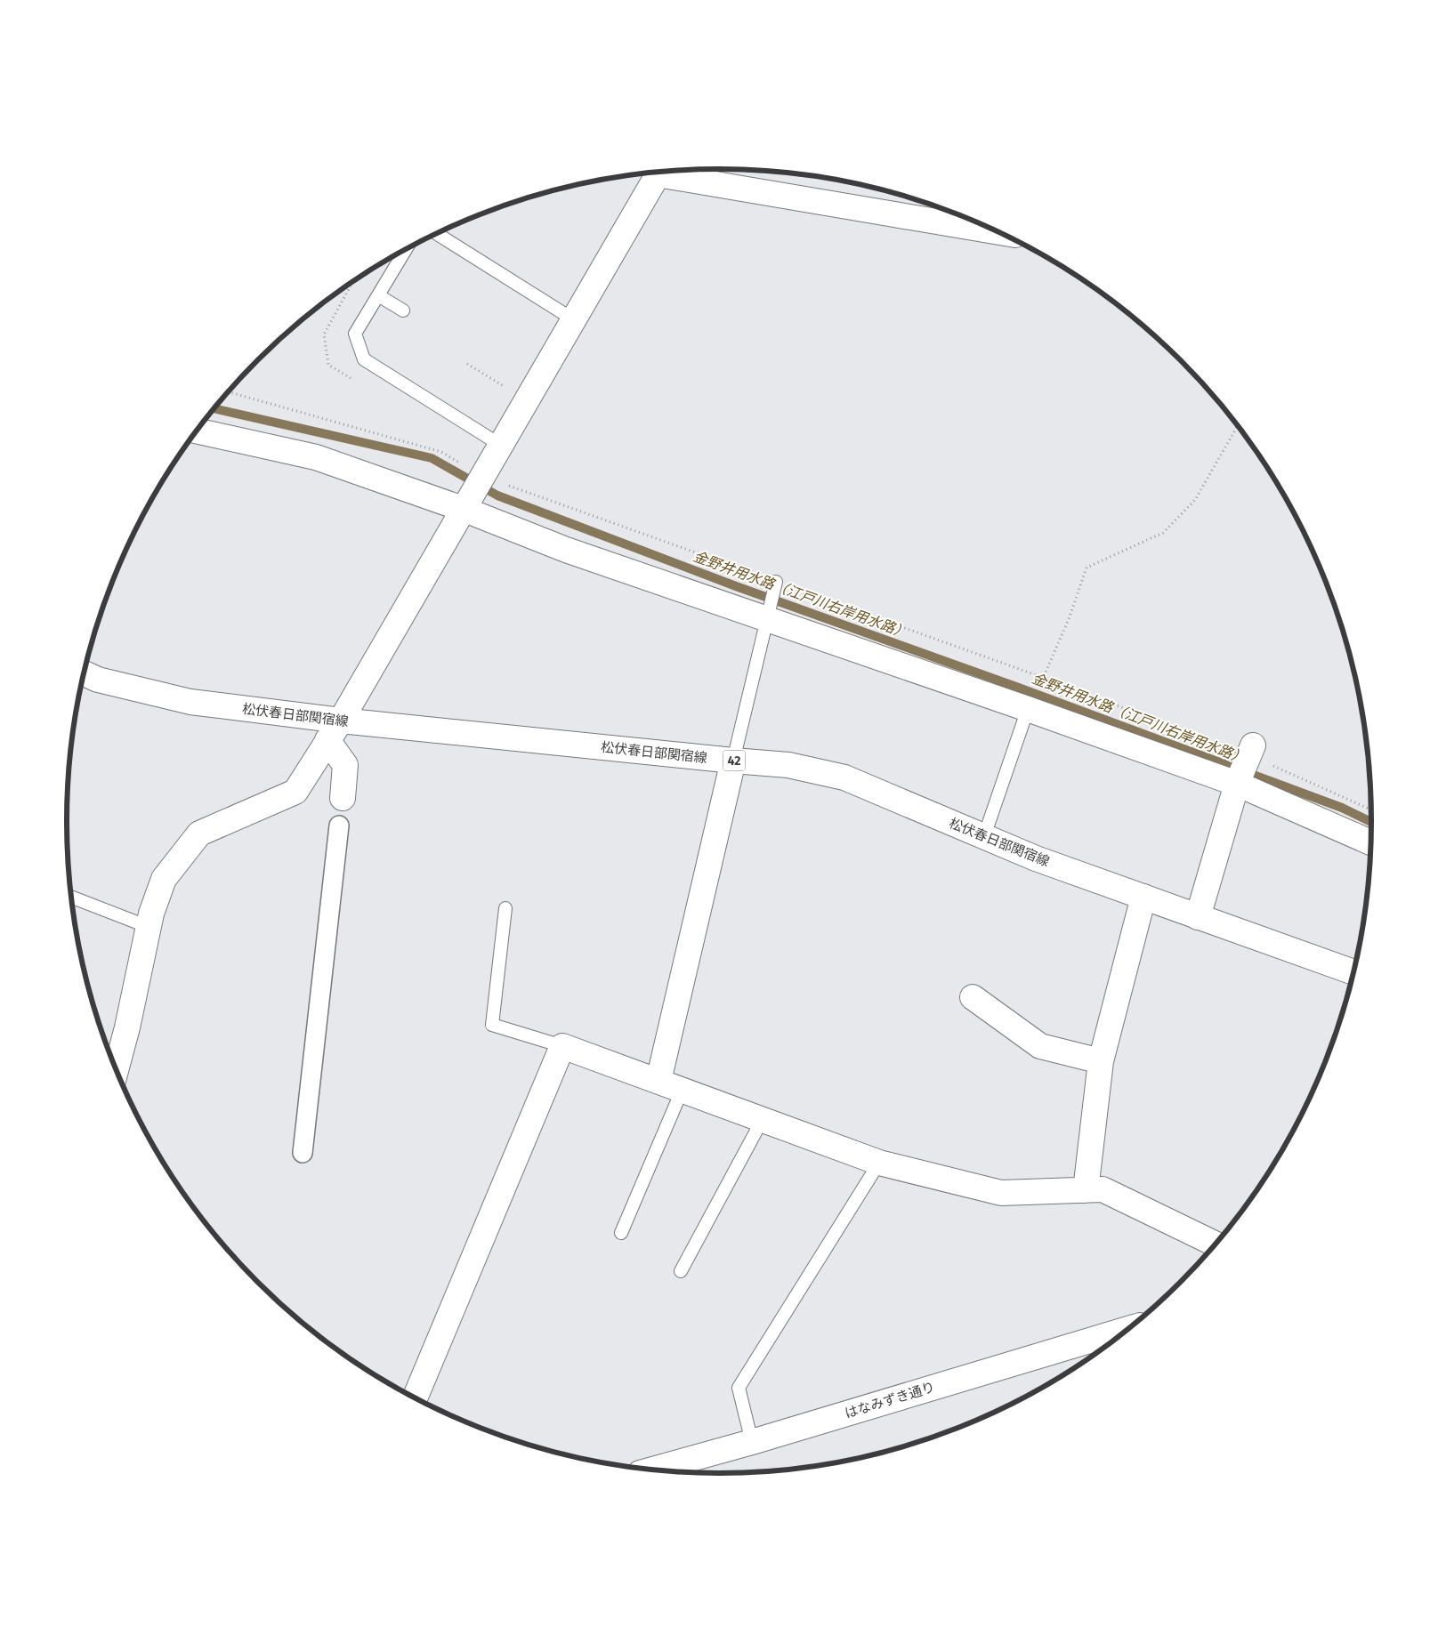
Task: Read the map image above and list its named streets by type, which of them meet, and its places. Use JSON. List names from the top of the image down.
{
  "streets": {
    "street": ["松伏春日部関宿線", "42", "はなみずき通り"]
  },
  "water": ["金野井用水路（江戸川右岸用水路）"]
}
